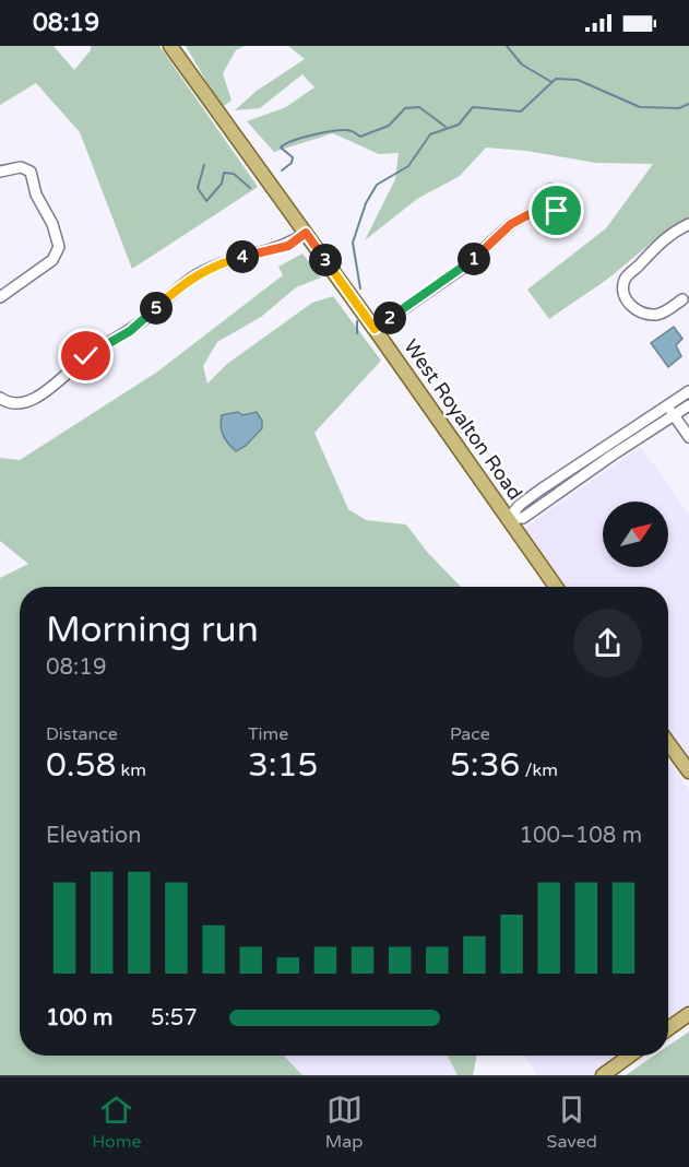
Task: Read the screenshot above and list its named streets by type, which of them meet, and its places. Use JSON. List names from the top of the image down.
{
  "streets": {
    "main road": ["West Royalton Road"]
  },
  "north": "top right",
  "page": {
    "status": "08:19",
    "pins": [
      "4",
      "1",
      "3",
      "5",
      "2"
    ],
    "heading": ["Morning run", "08:19"],
    "stats": [
      ["Distance", "0.58 km"],
      ["Time", "3:15"],
      ["Pace", "5:36 /km"]
    ],
    "chart": ["Elevation", "100–108 m"],
    "list": [
      {
        "name": "100 m",
        "note": "5:57"
      }
    ],
    "tabs": ["Home", "Map", "Saved"]
  }
}
